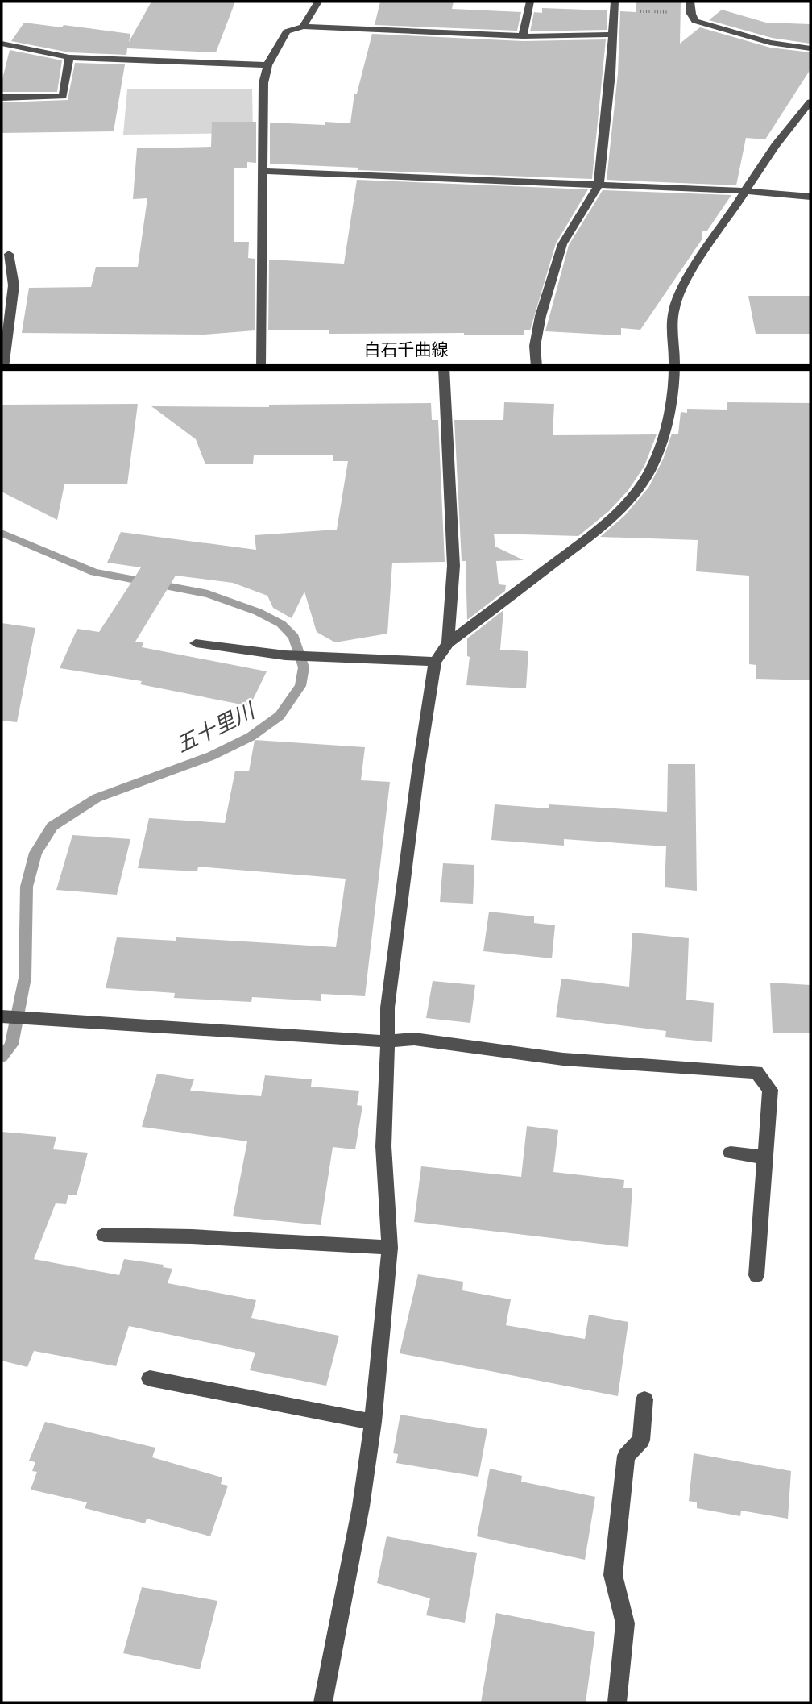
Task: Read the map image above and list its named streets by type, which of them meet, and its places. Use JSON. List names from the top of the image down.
{
  "streets": {
    "main road": ["白石千曲線"]
  },
  "water": ["五十里川"]
}
